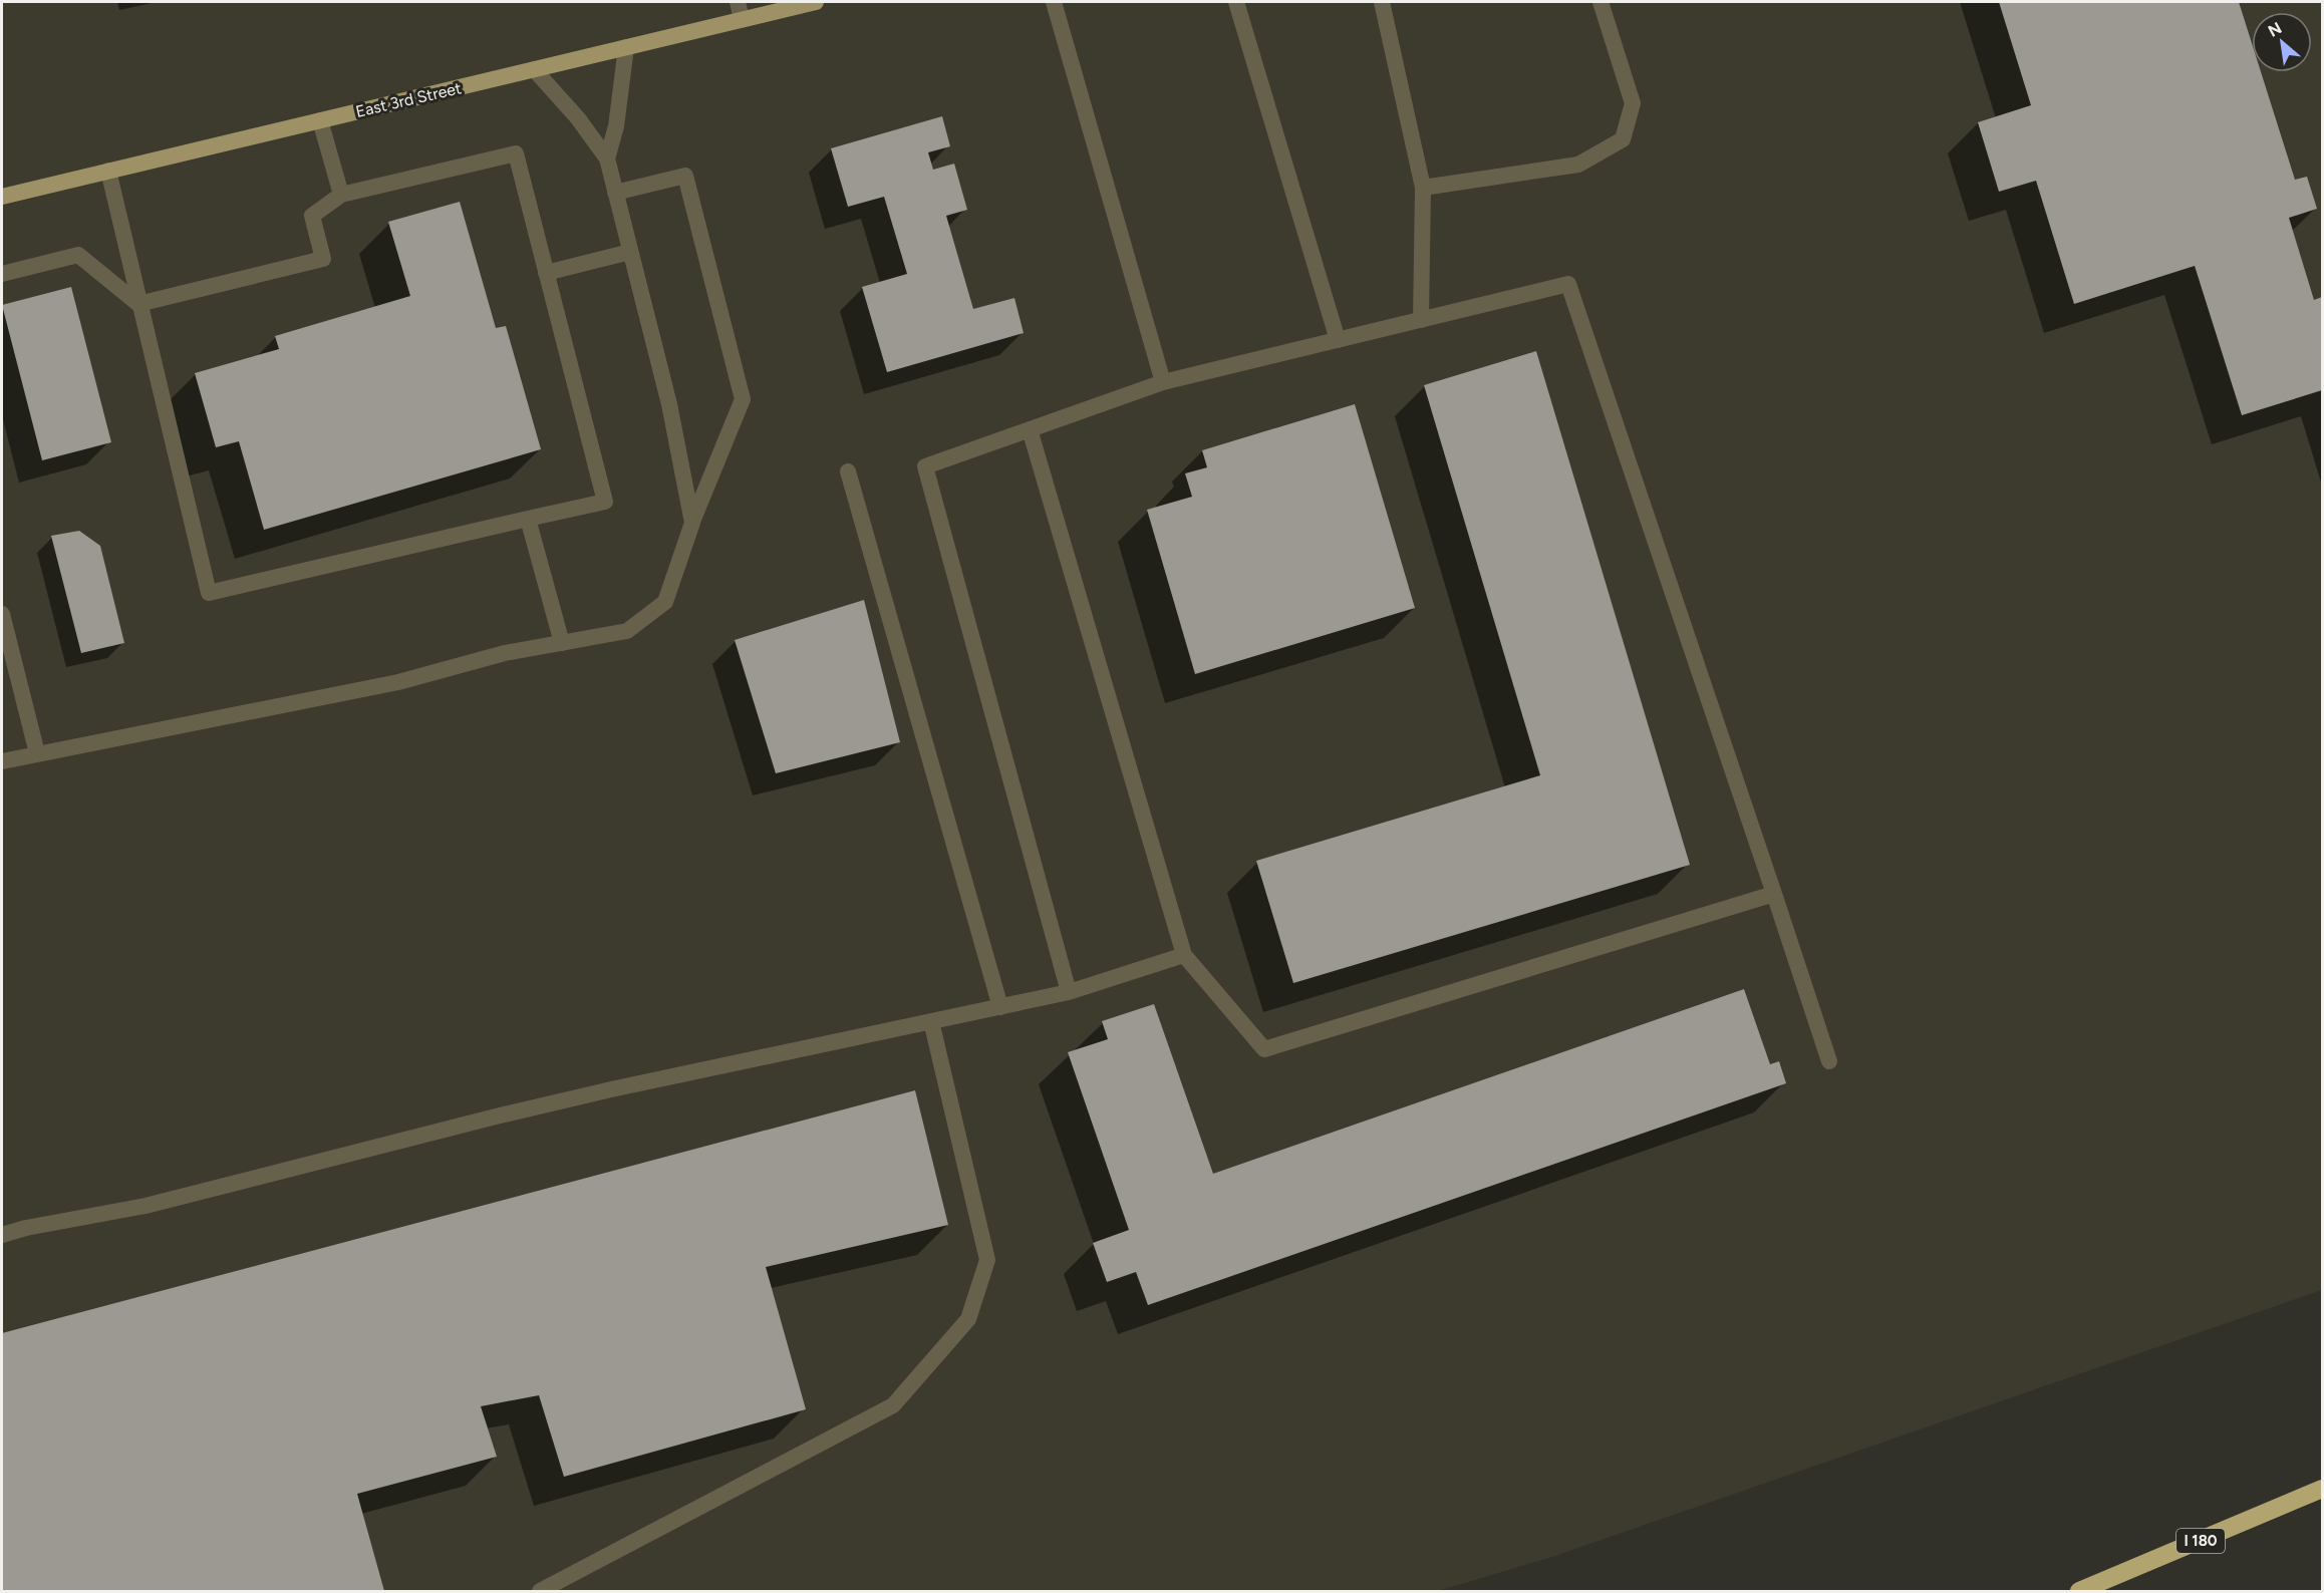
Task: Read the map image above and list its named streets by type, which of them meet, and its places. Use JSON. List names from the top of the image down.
{
  "streets": {
    "highway": ["I 180"],
    "main road": ["East 3rd Street"]
  },
  "north": "top left"
}
